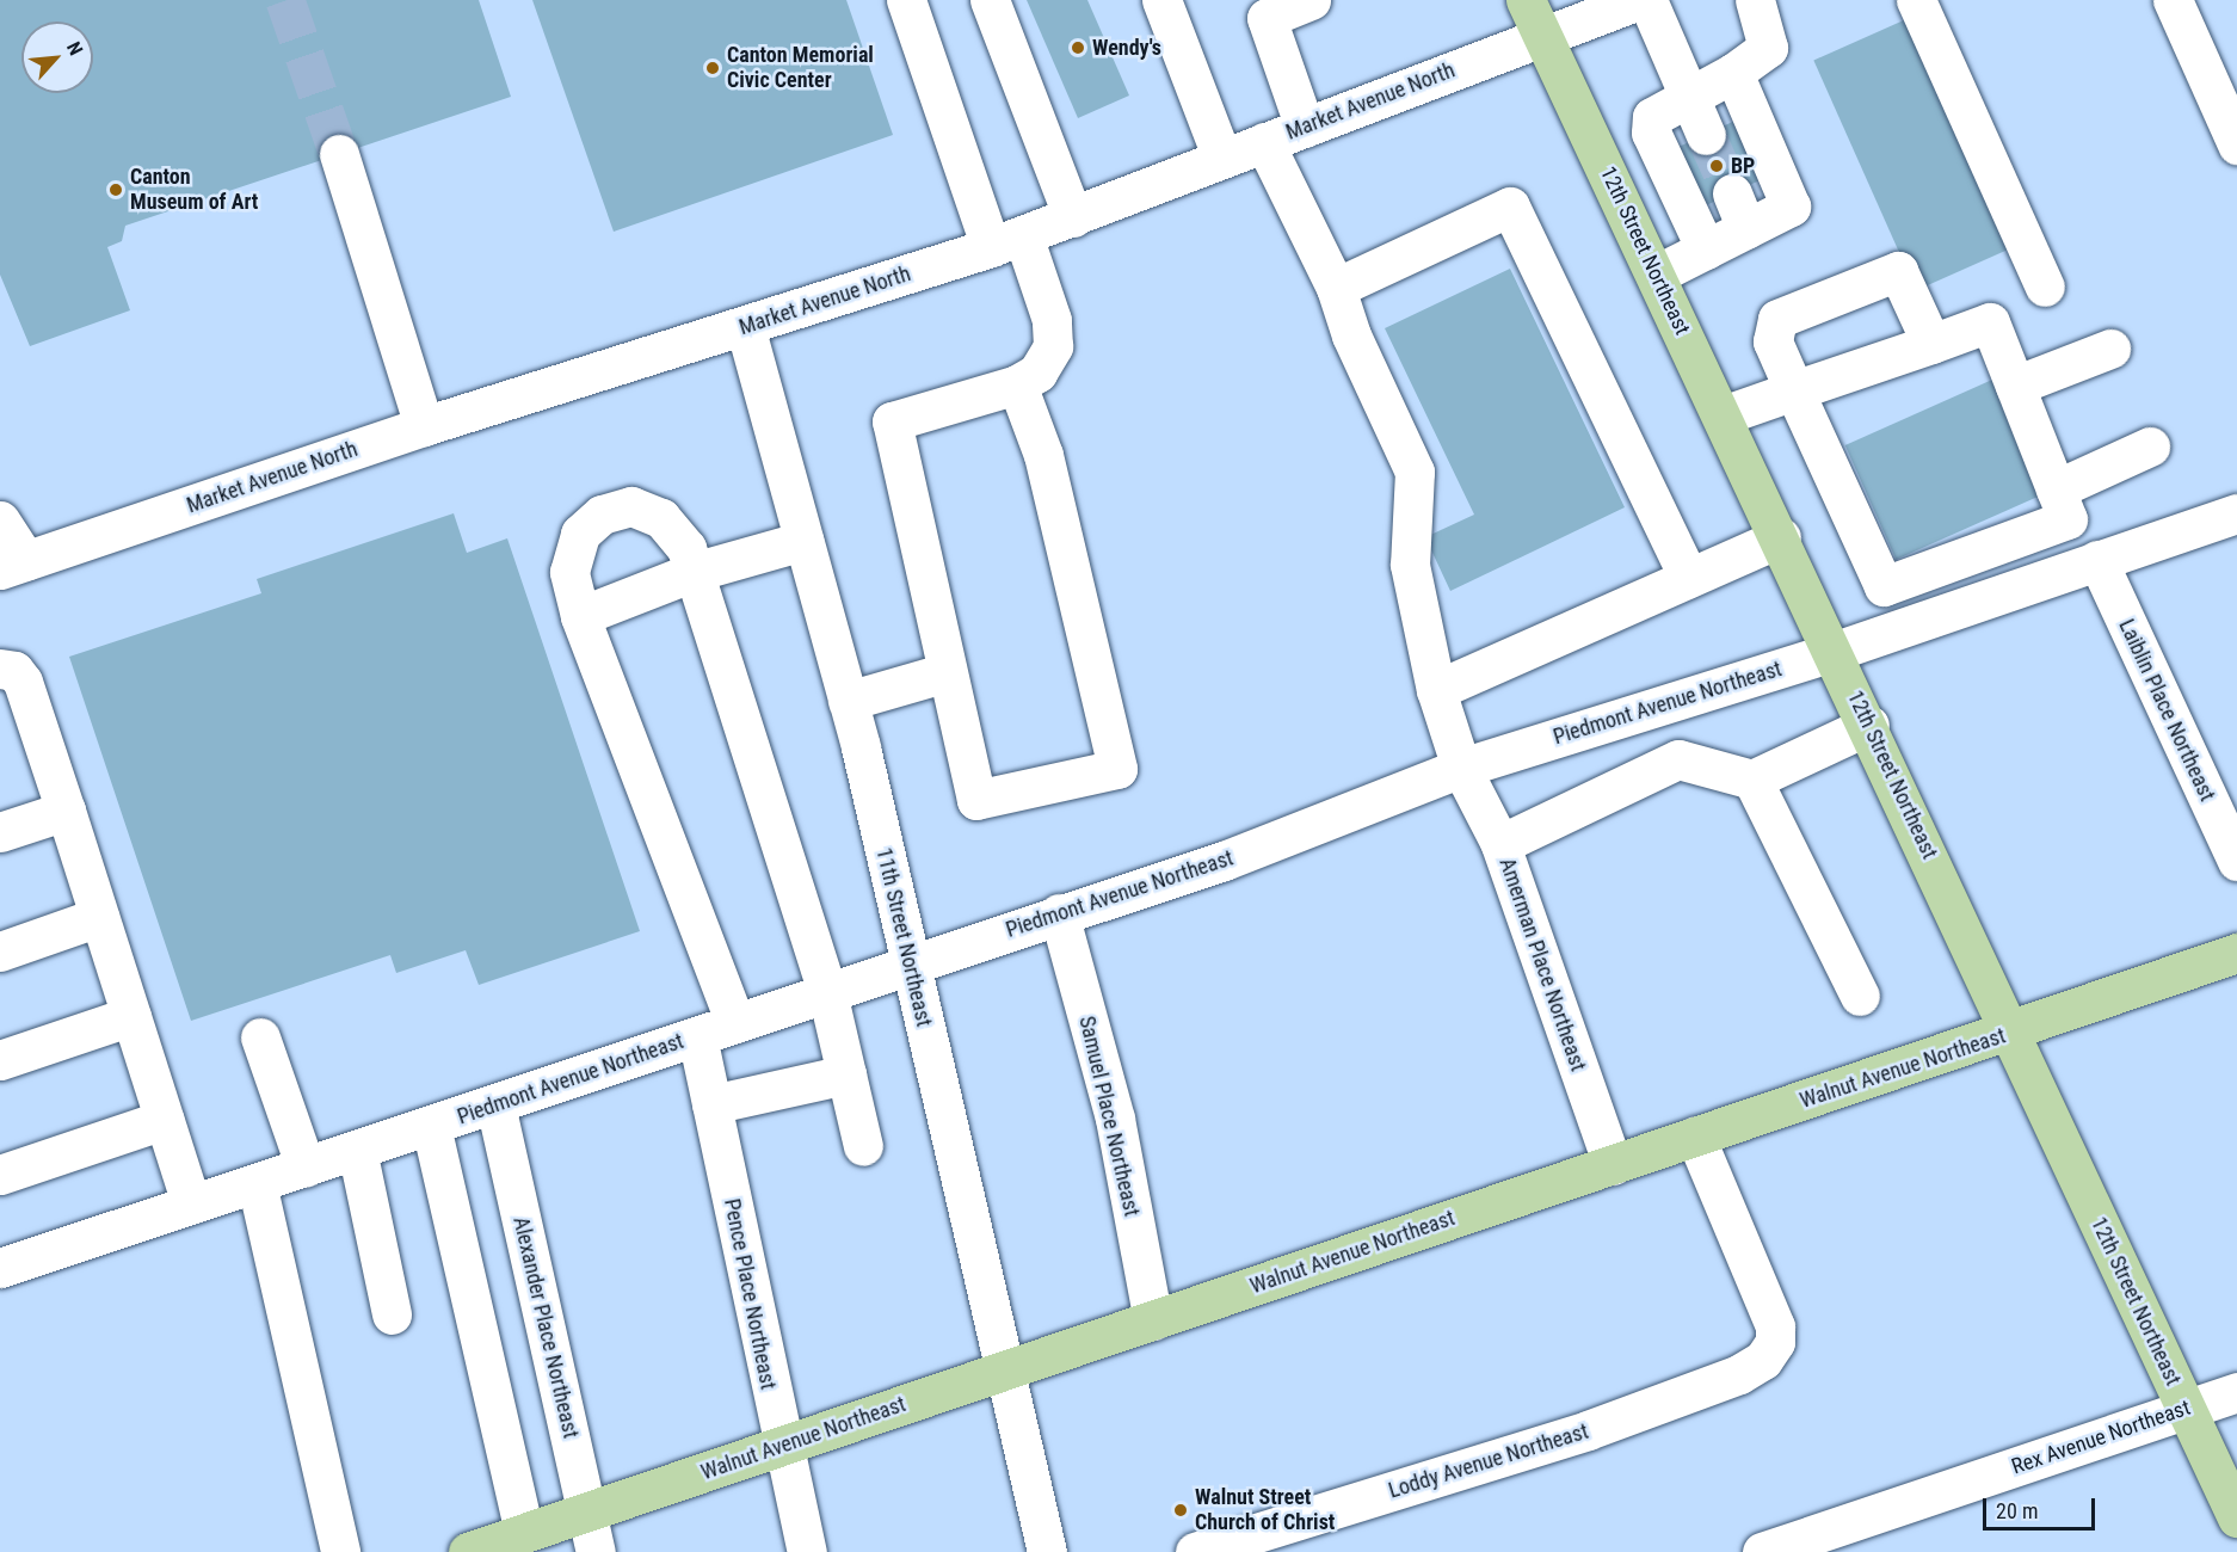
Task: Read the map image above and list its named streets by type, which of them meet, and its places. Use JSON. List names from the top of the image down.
{
  "streets": {
    "main road": ["12th Street Northeast", "Walnut Avenue Northeast"],
    "street": [
      "Market Avenue North",
      "Piedmont Avenue Northeast",
      "Laiblin Place Northeast",
      "11th Street Northeast",
      "Amerman Place Northeast",
      "Samuel Place Northeast",
      "Pence Place Northeast",
      "Alexander Place Northeast",
      "Rex Avenue Northeast",
      "Loddy Avenue Northeast"
    ]
  },
  "crossings": [
    ["Market Avenue North", "12th Street Northeast"],
    ["Market Avenue North", "11th Street Northeast"],
    ["Market Avenue North", "Amerman Place Northeast"],
    ["12th Street Northeast", "Piedmont Avenue Northeast"],
    ["12th Street Northeast", "Walnut Avenue Northeast"],
    ["12th Street Northeast", "Rex Avenue Northeast"],
    ["Piedmont Avenue Northeast", "Laiblin Place Northeast"],
    ["Piedmont Avenue Northeast", "11th Street Northeast"],
    ["Piedmont Avenue Northeast", "Amerman Place Northeast"],
    ["Piedmont Avenue Northeast", "Samuel Place Northeast"],
    ["Piedmont Avenue Northeast", "Pence Place Northeast"],
    ["Piedmont Avenue Northeast", "Alexander Place Northeast"],
    ["11th Street Northeast", "Walnut Avenue Northeast"],
    ["Amerman Place Northeast", "Walnut Avenue Northeast"],
    ["Walnut Avenue Northeast", "Samuel Place Northeast"],
    ["Walnut Avenue Northeast", "Pence Place Northeast"],
    ["Walnut Avenue Northeast", "Alexander Place Northeast"],
    ["Walnut Avenue Northeast", "Loddy Avenue Northeast"]
  ],
  "places": [
    "Wendy's",
    "Canton Memorial Civic Center",
    "BP",
    "Canton Museum of Art",
    "Walnut Street Church of Christ"
  ],
  "scale_bar": "20 m",
  "north": "top right"
}
